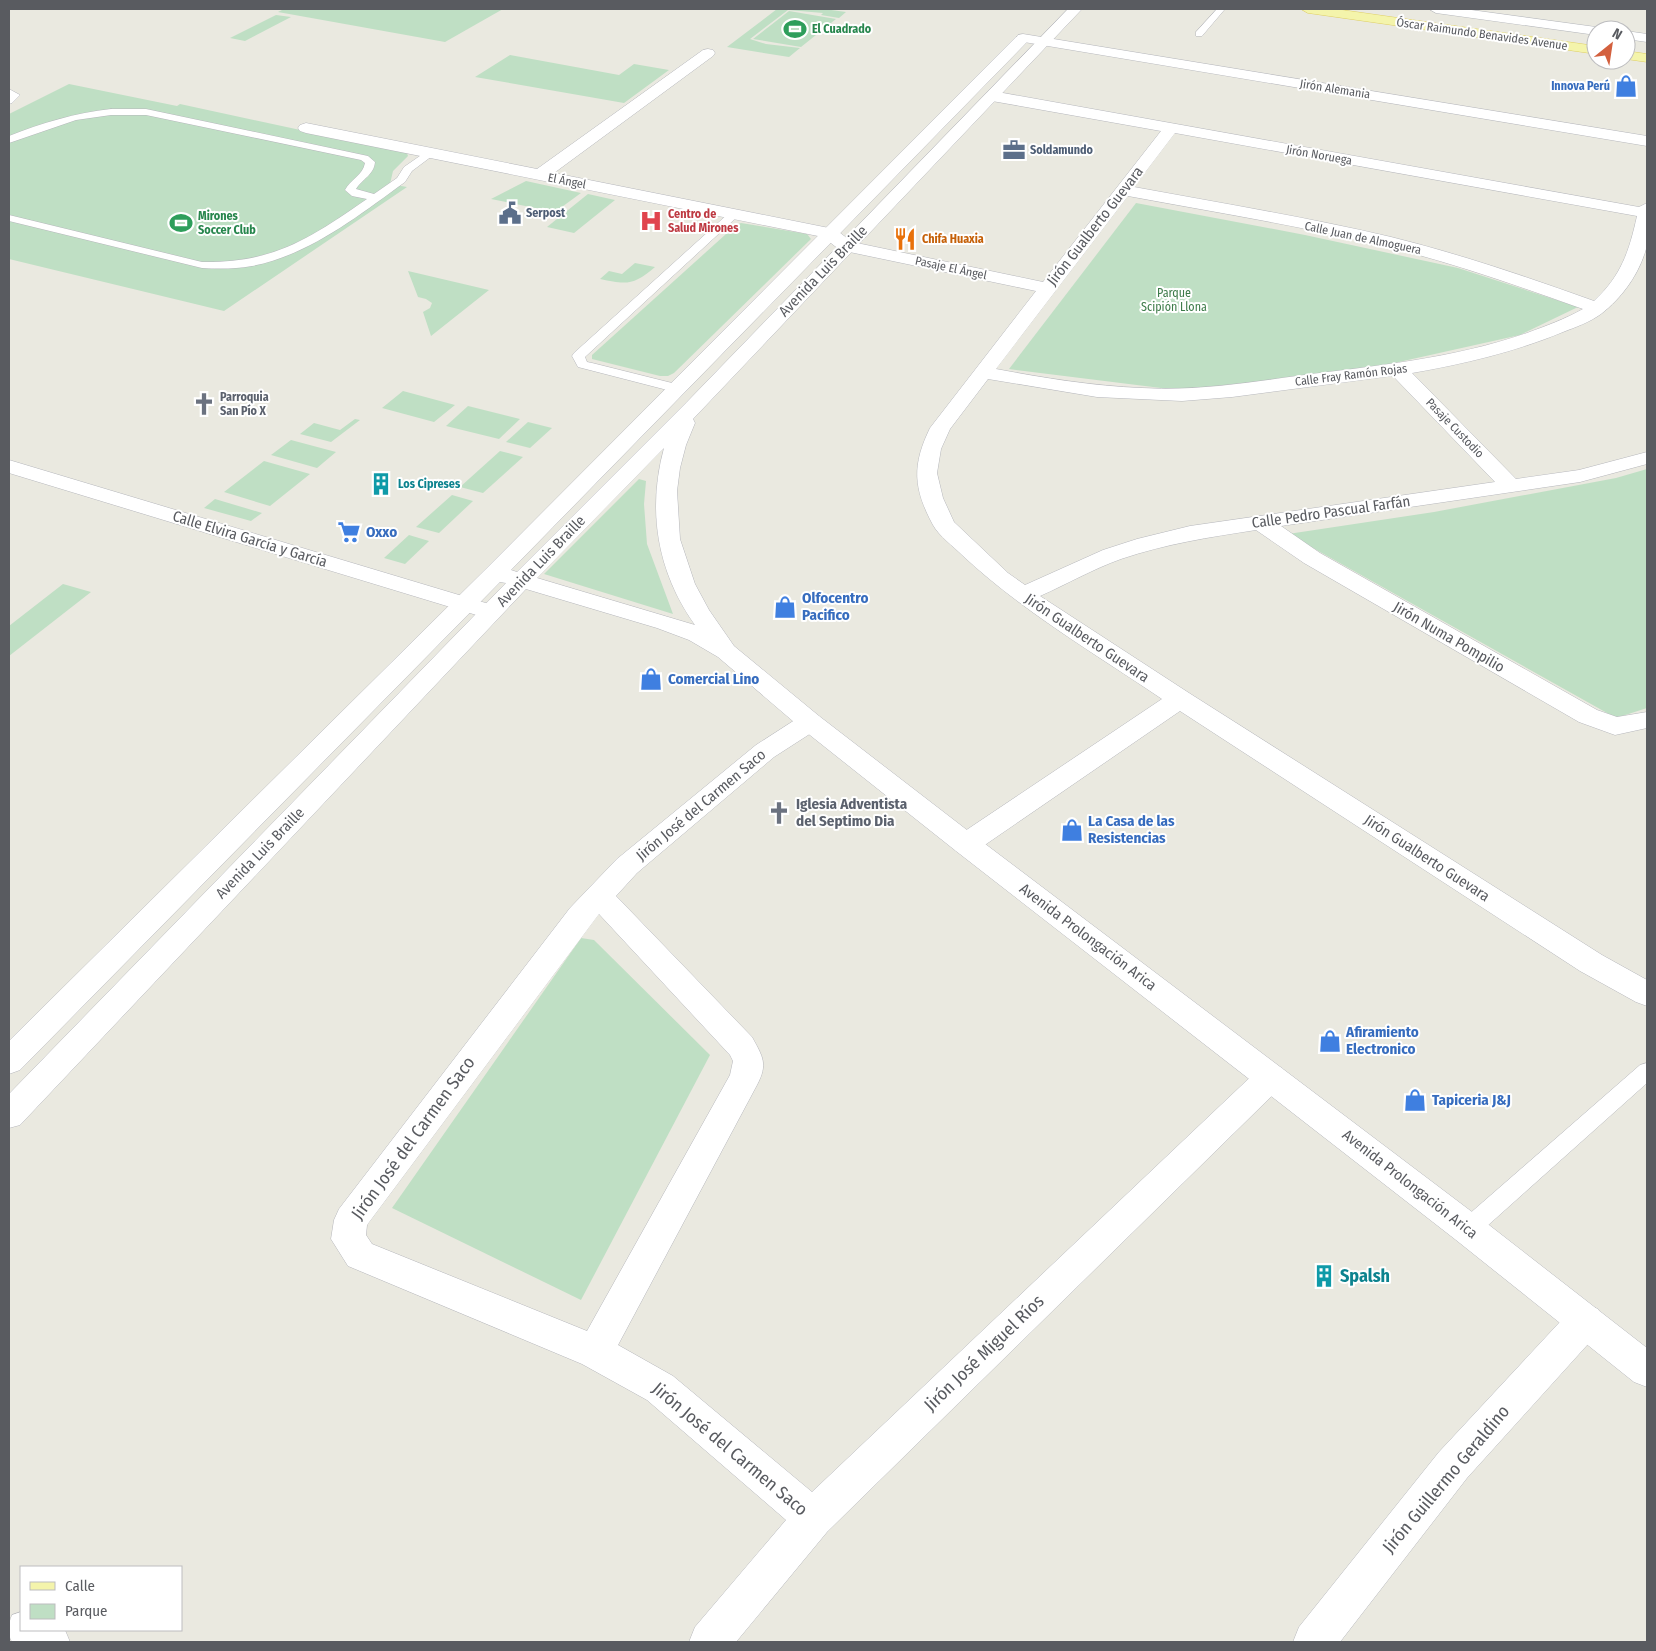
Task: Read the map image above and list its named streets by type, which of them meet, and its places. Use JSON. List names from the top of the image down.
{
  "streets": {
    "main road": ["Óscar Raimundo Benavides Avenue"],
    "street": [
      "Jirón Alemania",
      "Jirón Noruega",
      "El Ángel",
      "Jirón Gualberto Guevara",
      "Calle Juan de Almoguera",
      "Pasaje El Ángel",
      "Avenida Luis Braille",
      "Calle Fray Ramón Rojas",
      "Pasaje Custodio",
      "Calle Pedro Pascual Farfán",
      "Calle Elvira García y García",
      "Jirón Numa Pompilio",
      "Jirón José del Carmen Saco",
      "Avenida Prolongación Arica",
      "Jirón José Miguel Ríos",
      "Jirón Guillermo Geraldino"
    ]
  },
  "crossings": [
    ["Jirón Alemania", "Avenida Luis Braille"],
    ["Jirón Noruega", "Jirón Gualberto Guevara"],
    ["Jirón Noruega", "Avenida Luis Braille"],
    ["Jirón Noruega", "Calle Fray Ramón Rojas"],
    ["El Ángel", "Pasaje El Ángel"],
    ["El Ángel", "Avenida Luis Braille"],
    ["Jirón Gualberto Guevara", "Calle Juan de Almoguera"],
    ["Jirón Gualberto Guevara", "Pasaje El Ángel"],
    ["Jirón Gualberto Guevara", "Calle Fray Ramón Rojas"],
    ["Jirón Gualberto Guevara", "Calle Pedro Pascual Farfán"],
    ["Calle Juan de Almoguera", "Calle Fray Ramón Rojas"],
    ["Pasaje El Ángel", "Avenida Luis Braille"],
    ["Avenida Luis Braille", "Calle Elvira García y García"],
    ["Avenida Luis Braille", "Avenida Prolongación Arica"],
    ["Calle Fray Ramón Rojas", "Pasaje Custodio"],
    ["Pasaje Custodio", "Calle Pedro Pascual Farfán"],
    ["Calle Pedro Pascual Farfán", "Jirón Numa Pompilio"],
    ["Jirón José del Carmen Saco", "Avenida Prolongación Arica"],
    ["Jirón José del Carmen Saco", "Jirón José Miguel Ríos"],
    ["Avenida Prolongación Arica", "Jirón José Miguel Ríos"],
    ["Avenida Prolongación Arica", "Jirón Guillermo Geraldino"]
  ],
  "parks": ["Parque Scipión Llona"],
  "places": {
    "sports": ["El Cuadrado", "Mirones Soccer Club"],
    "shop": [
      "Innova Perú",
      "Olfocentro Pacifico",
      "Comercial Lino",
      "La Casa de las Resistencias",
      "Afiramiento Electronico",
      "Tapiceria J&J"
    ],
    "office": ["Soldamundo"],
    "public building": ["Serpost"],
    "hospital": ["Centro de Salud Mirones"],
    "restaurant": ["Chifa Huaxia"],
    "church": ["Parroquia San Pío X", "Iglesia Adventista del Septimo Dia"],
    "building": ["Los Cipreses", "Spalsh"],
    "supermarket": ["Oxxo"]
  },
  "legend": ["Calle", "Parque"],
  "north": "top right"
}
